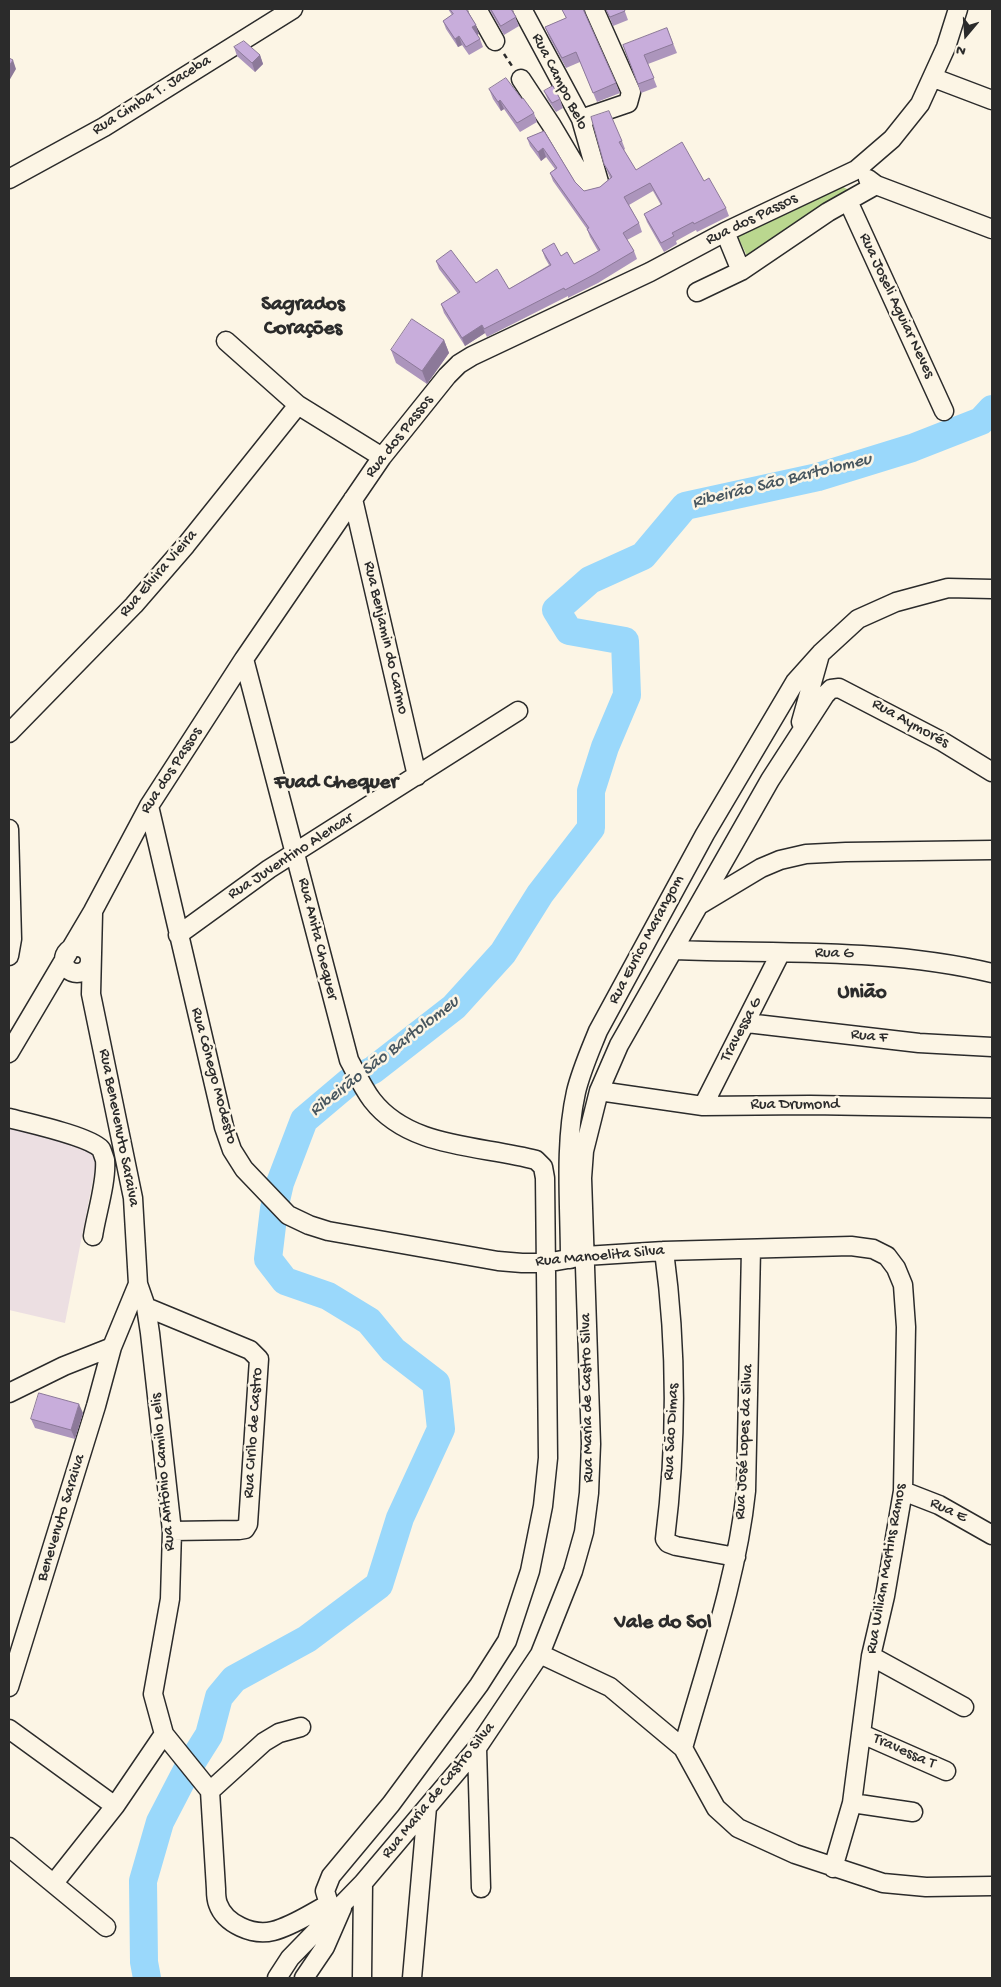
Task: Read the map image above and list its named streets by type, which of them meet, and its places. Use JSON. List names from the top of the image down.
{
  "streets": {
    "street": [
      "Rua Campo Belo",
      "Rua Cimba T. Jaceba",
      "Rua dos Passos",
      "Rua Joseli Aguiar Neves",
      "Rua Elvira Vieira",
      "Rua Benjamin do Carmo",
      "Rua Aymorés",
      "Rua Juventino Alencar",
      "Rua Anita Chequer",
      "Rua Eurico Marangom",
      "Rua G",
      "Travessa G",
      "Rua F",
      "Rua Cônego Modesto",
      "Rua Drumond",
      "Rua Benevenuto Saraiva",
      "Rua Manoelita Silva",
      "Rua Maria de Castro Silva",
      "Rua São Dimas",
      "Rua CIrilo de Castro",
      "Rua José Lopes da Silva",
      "Rua Antônio Camilo Lelis",
      "Rua E",
      "Benevenuto Saraiva",
      "Rua Wiliam Martins Ramos",
      "Travessa T"
    ]
  },
  "crossings": [
    ["Rua dos Passos", "Rua Benjamin do Carmo"],
    ["Rua dos Passos", "Rua Anita Chequer"],
    ["Rua Benjamin do Carmo", "Rua Juventino Alencar"],
    ["Rua Aymorés", "Rua Eurico Marangom"],
    ["Rua Juventino Alencar", "Rua Anita Chequer"],
    ["Rua Juventino Alencar", "Rua Cônego Modesto"],
    ["Rua Anita Chequer", "Rua Manoelita Silva"],
    ["Rua Anita Chequer", "Rua Maria de Castro Silva"],
    ["Rua Eurico Marangom", "Rua G"],
    ["Rua Eurico Marangom", "Rua Drumond"],
    ["Rua Eurico Marangom", "Rua Manoelita Silva"],
    ["Rua Eurico Marangom", "Rua Maria de Castro Silva"],
    ["Rua G", "Travessa G"],
    ["Travessa G", "Rua F"],
    ["Travessa G", "Rua Drumond"],
    ["Rua Cônego Modesto", "Rua Manoelita Silva"],
    ["Rua Benevenuto Saraiva", "Rua Antônio Camilo Lelis"],
    ["Rua Benevenuto Saraiva", "Benevenuto Saraiva"],
    ["Rua Manoelita Silva", "Rua Maria de Castro Silva"],
    ["Rua Manoelita Silva", "Rua São Dimas"],
    ["Rua Manoelita Silva", "Rua José Lopes da Silva"],
    ["Rua Manoelita Silva", "Rua Wiliam Martins Ramos"],
    ["Rua São Dimas", "Rua José Lopes da Silva"],
    ["Rua CIrilo de Castro", "Rua Antônio Camilo Lelis"],
    ["Rua E", "Rua Wiliam Martins Ramos"],
    ["Rua Wiliam Martins Ramos", "Travessa T"]
  ],
  "districts": [
    "Sagrados Corações",
    "Fuad Chequer",
    "União",
    "Vale do Sol"
  ],
  "water": ["Ribeirão São Bartolomeu"],
  "north": "bottom"
}
